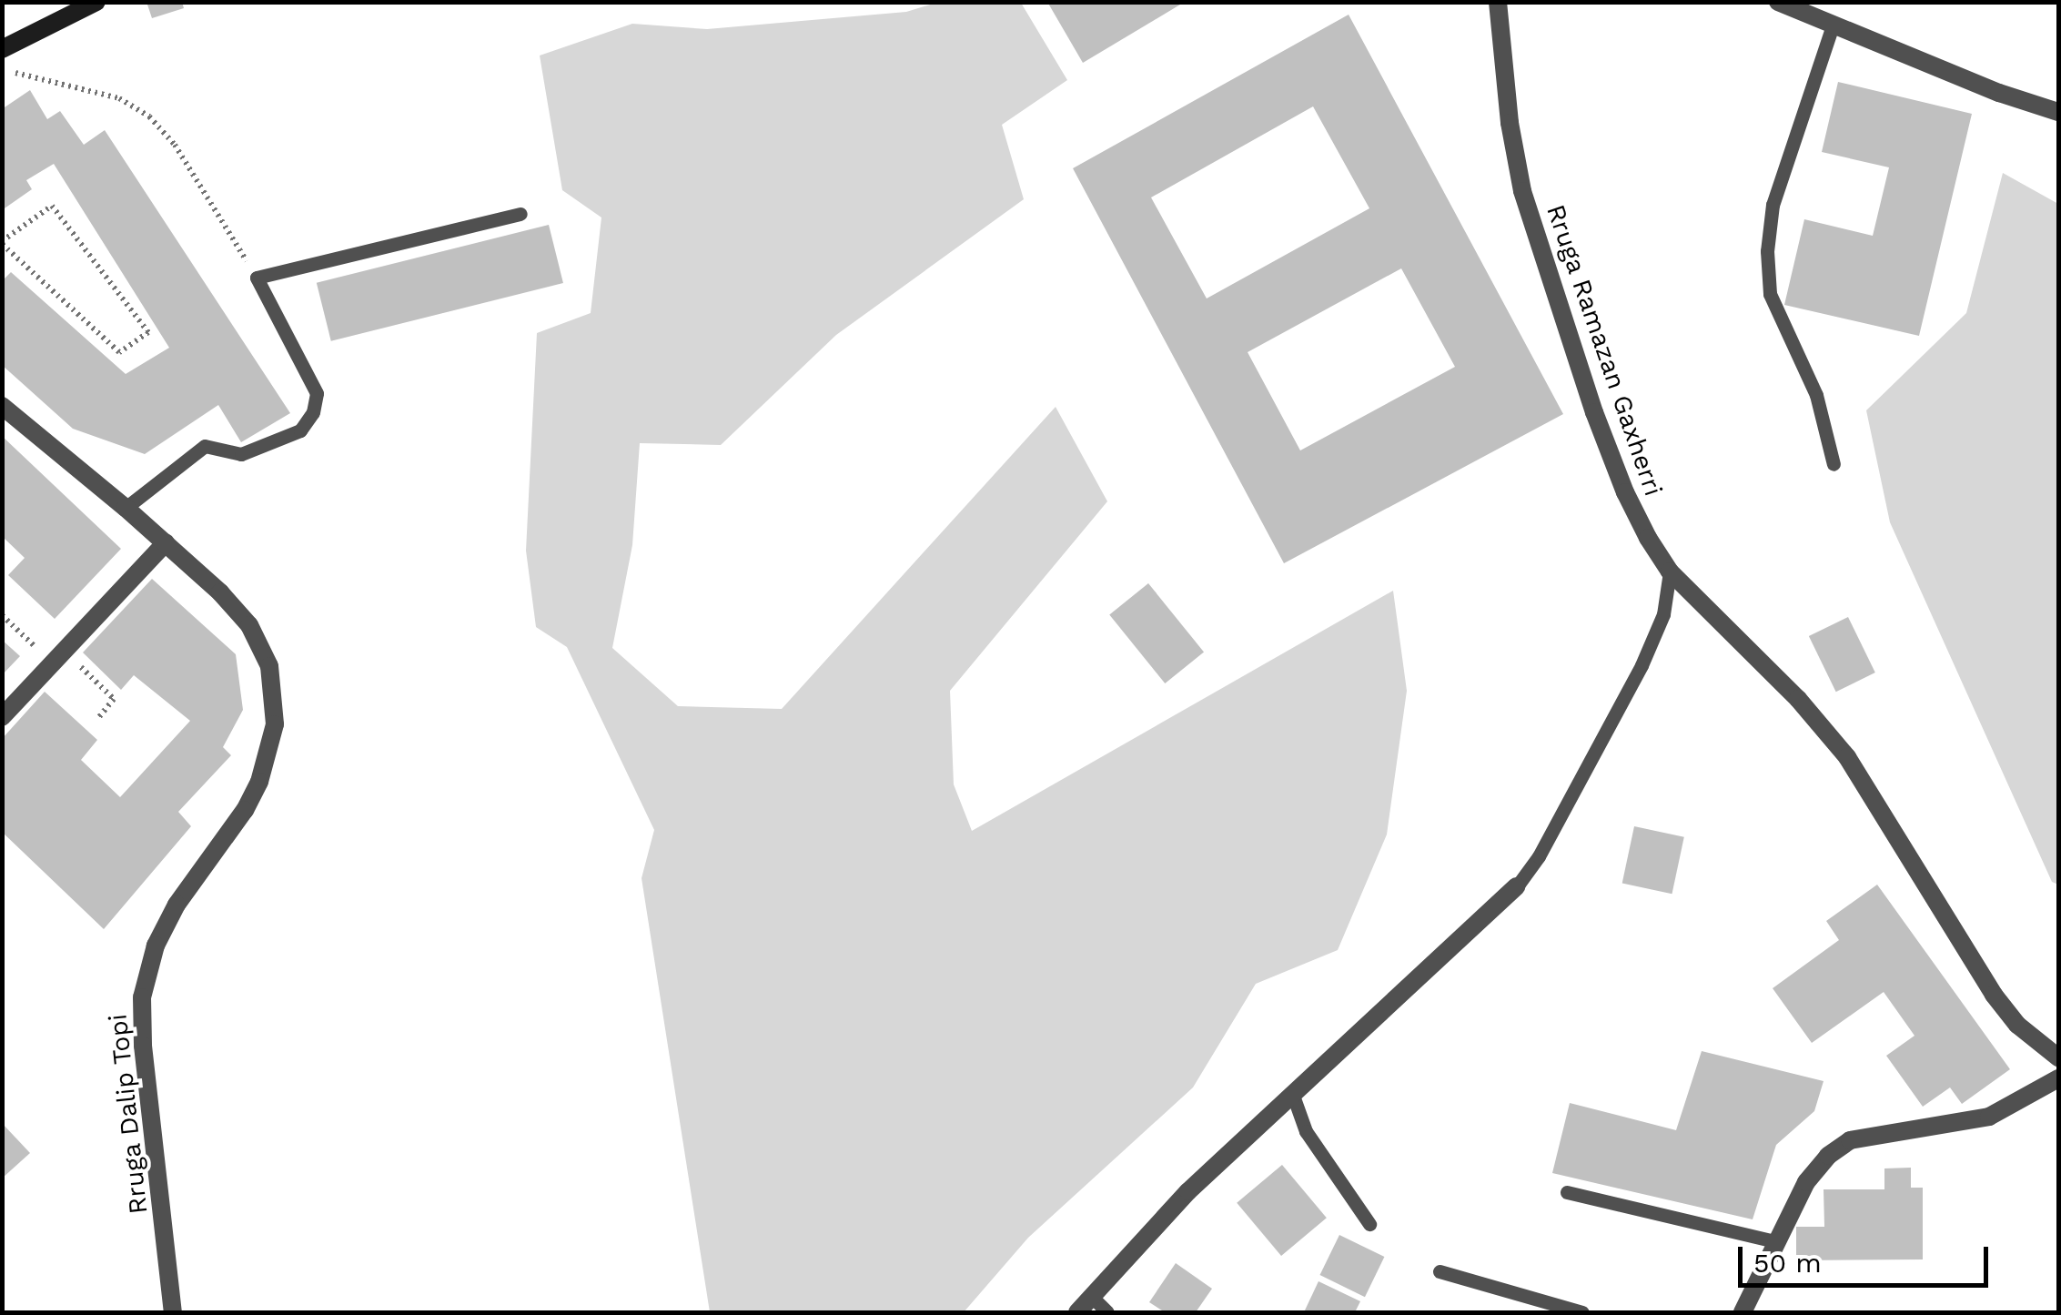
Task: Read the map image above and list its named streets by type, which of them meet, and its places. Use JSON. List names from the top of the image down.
{
  "streets": {
    "street": ["Rruga Ramazan Gaxherri", "Rruga Dalip Topi"]
  },
  "scale_bar": "50 m"
}
